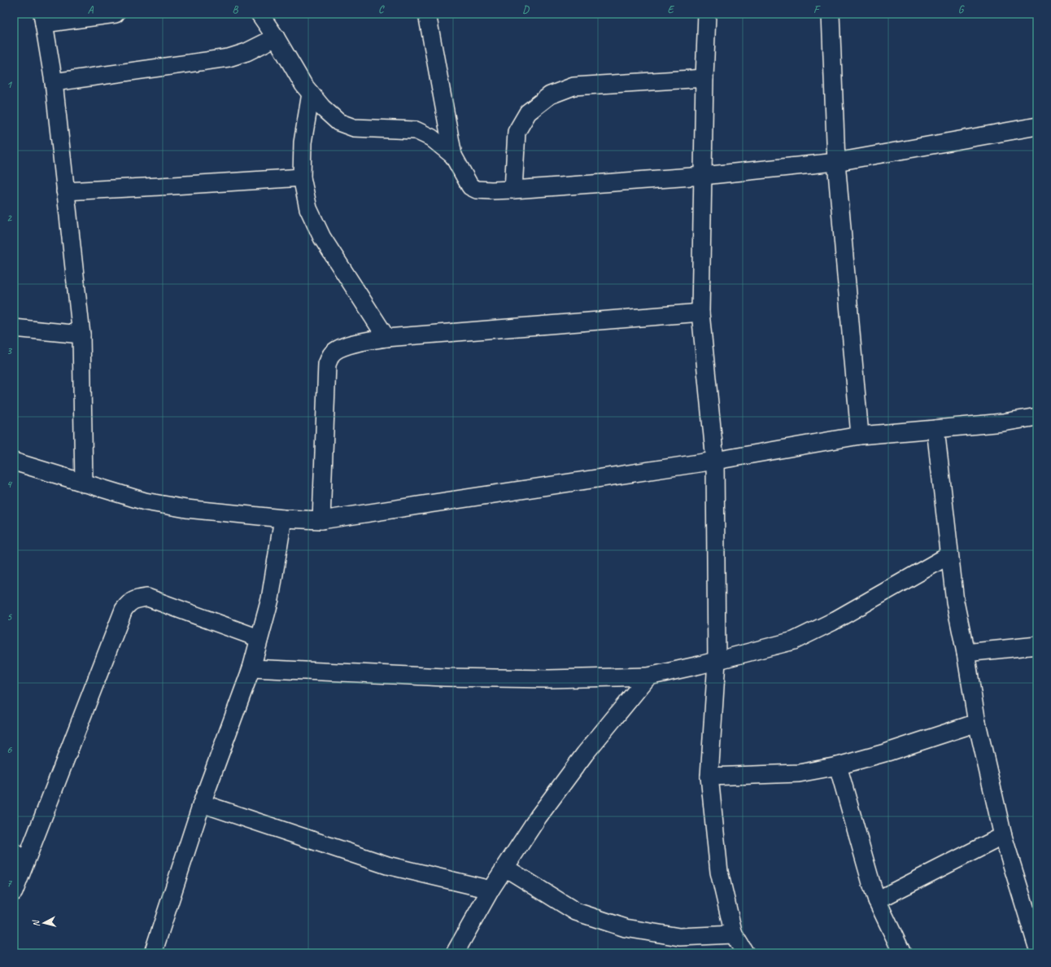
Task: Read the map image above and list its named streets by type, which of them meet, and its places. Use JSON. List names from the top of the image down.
{
  "north": "left",
  "grid": {
    "columns": [
      "A",
      "B",
      "C",
      "D",
      "E",
      "F",
      "G"
    ],
    "rows": [
      "1",
      "2",
      "3",
      "4",
      "5",
      "6",
      "7"
    ]
  }
}
